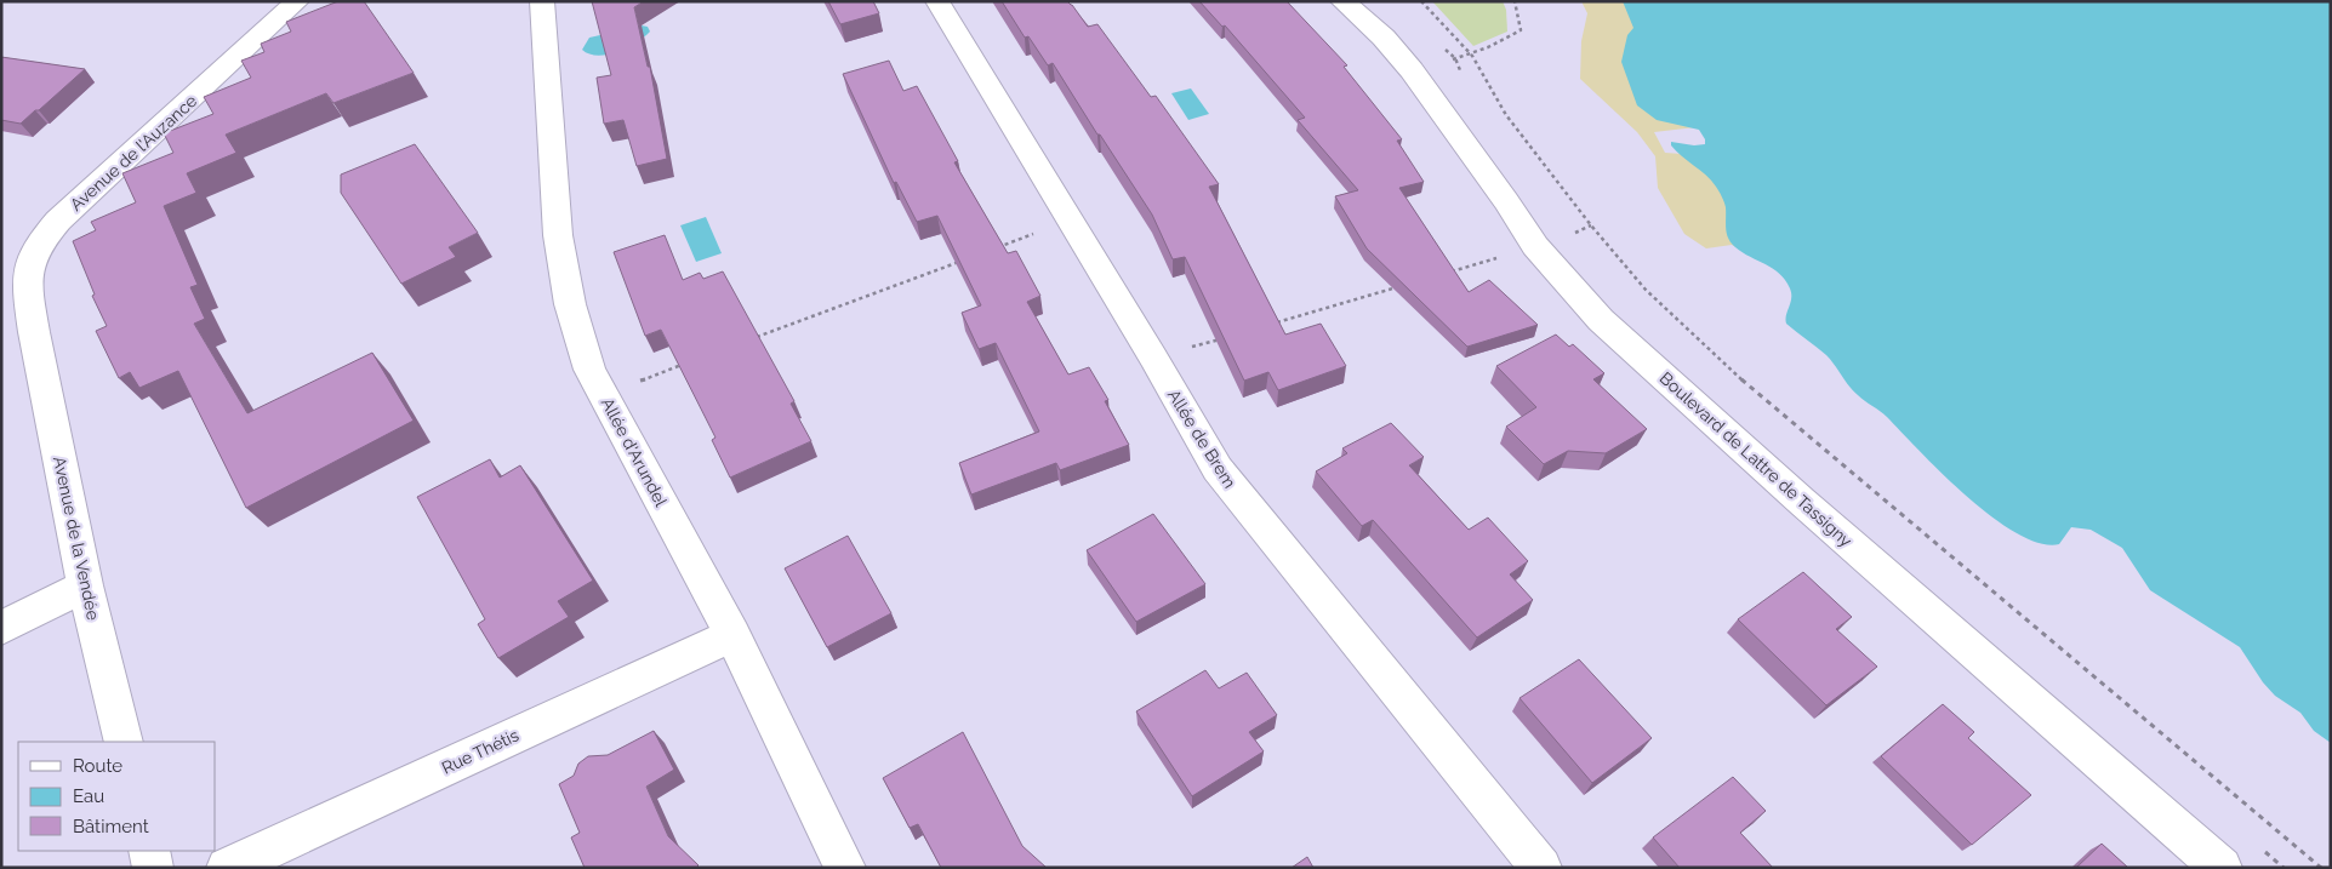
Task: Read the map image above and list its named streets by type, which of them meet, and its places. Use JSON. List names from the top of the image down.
{
  "streets": {
    "street": [
      "Avenue de l'Auzance",
      "Allée de Brem",
      "Allée d'Arundel",
      "Boulevard de Lattre de Tassigny",
      "Avenue de la Vendée",
      "Rue Thétis"
    ]
  },
  "crossings": [
    ["Avenue de l'Auzance", "Avenue de la Vendée"],
    ["Allée d'Arundel", "Rue Thétis"]
  ],
  "legend": ["Route", "Eau", "Bâtiment"]
}
